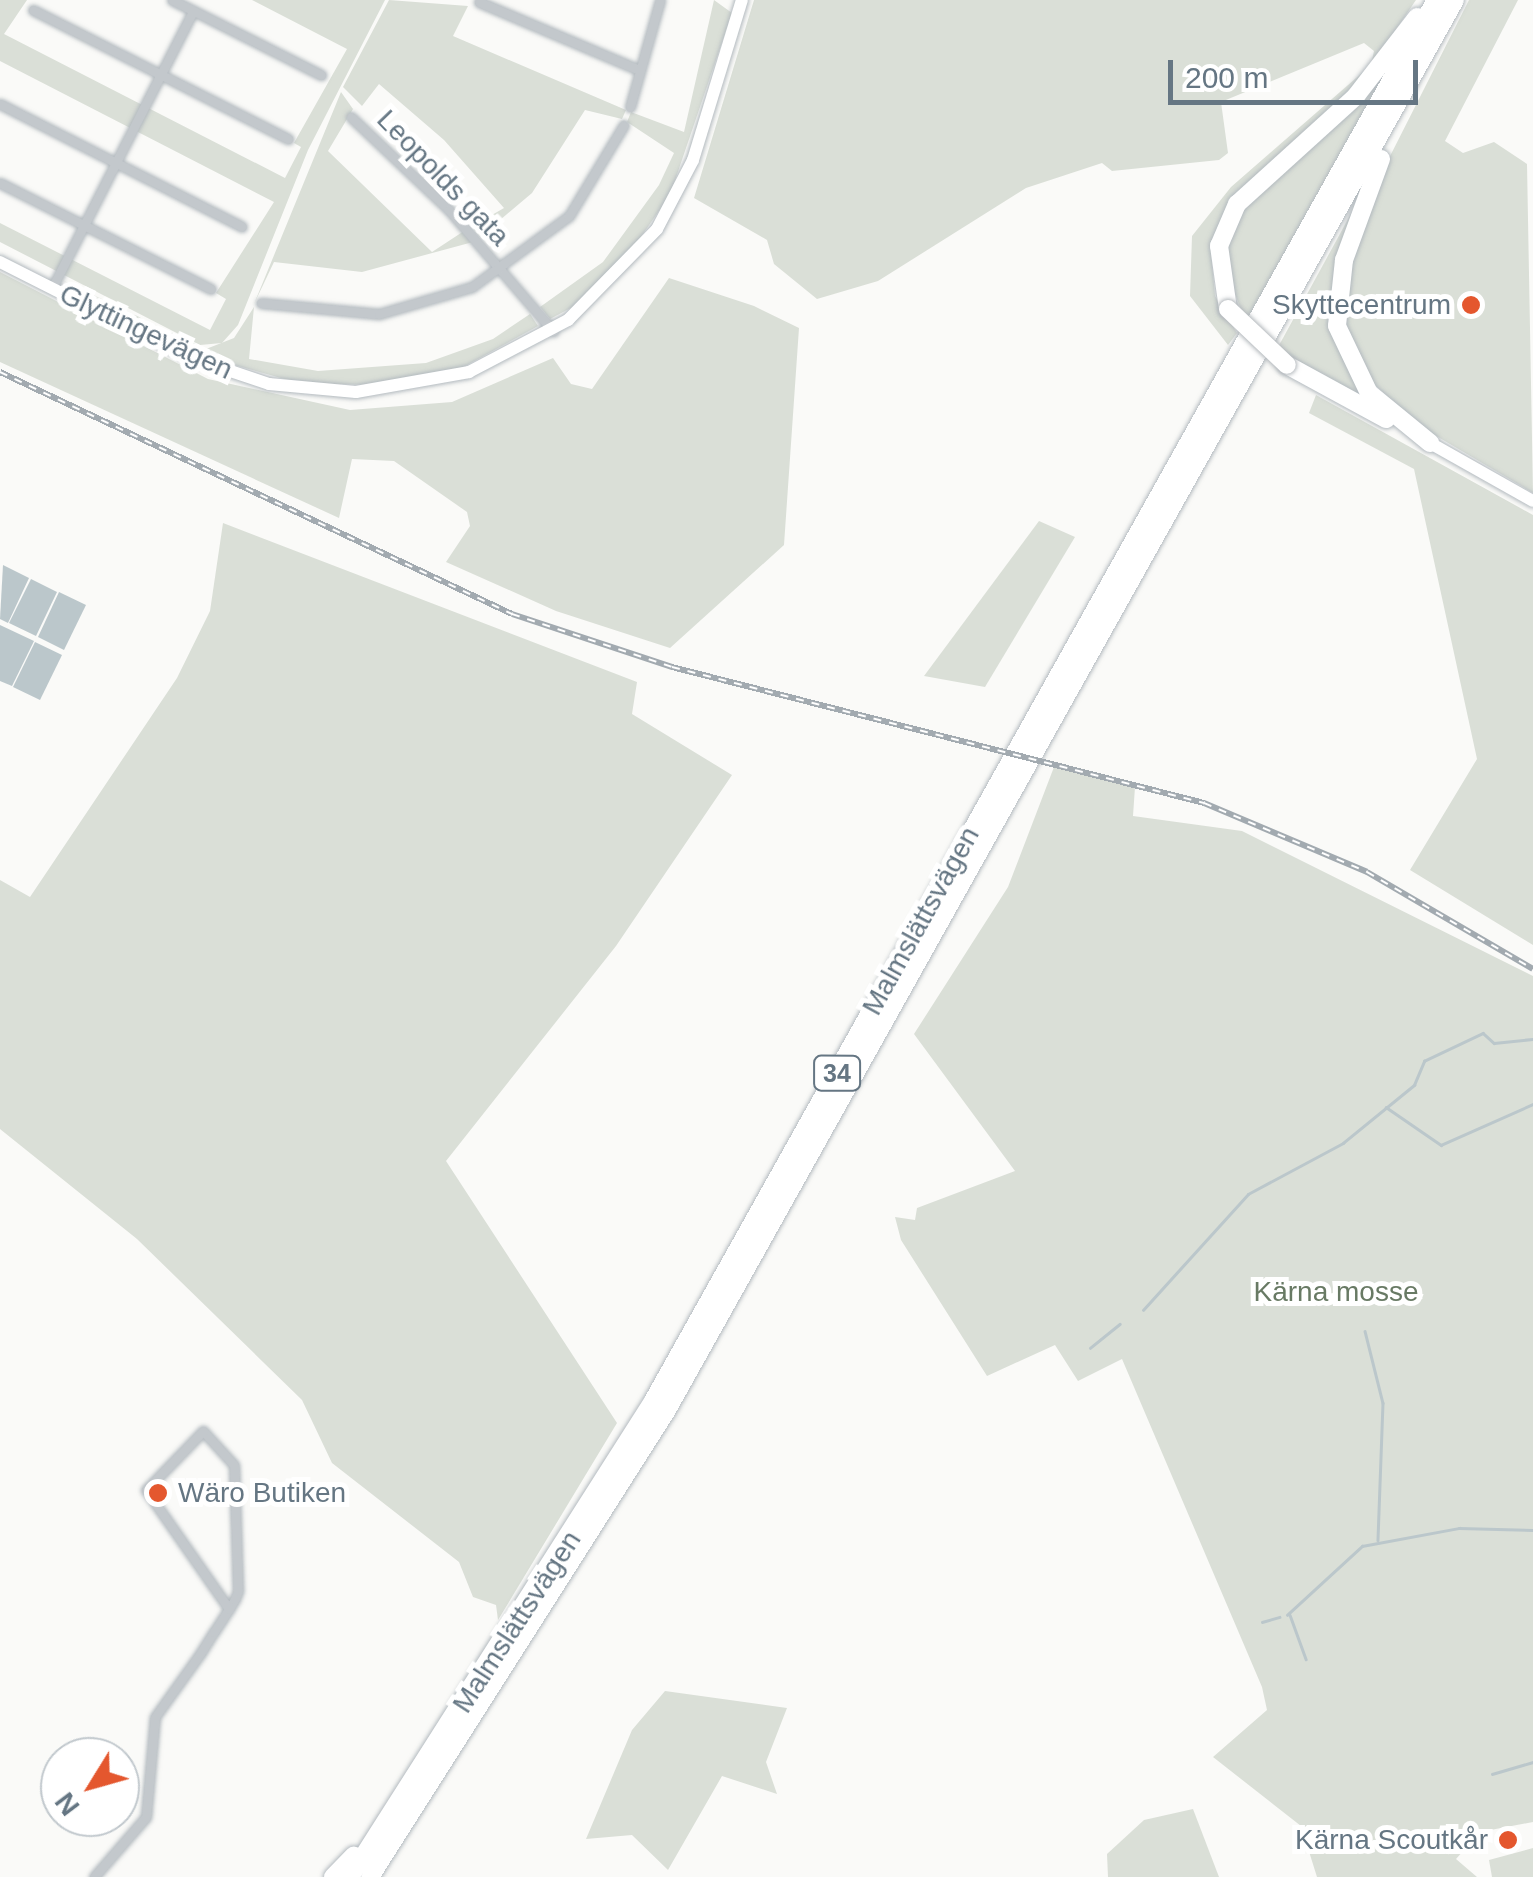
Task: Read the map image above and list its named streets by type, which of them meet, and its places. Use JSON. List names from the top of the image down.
{
  "streets": {
    "highway": ["Malmslättsvägen", "34"],
    "street": ["Leopolds gata", "Glyttingevägen"]
  },
  "crossings": [
    ["Leopolds gata", "Glyttingevägen"]
  ],
  "parks": ["Kärna mosse"],
  "places": ["Skyttecentrum", "Wäro Butiken", "Kärna Scoutkår"],
  "scale_bar": "200 m",
  "north": "bottom left"
}
